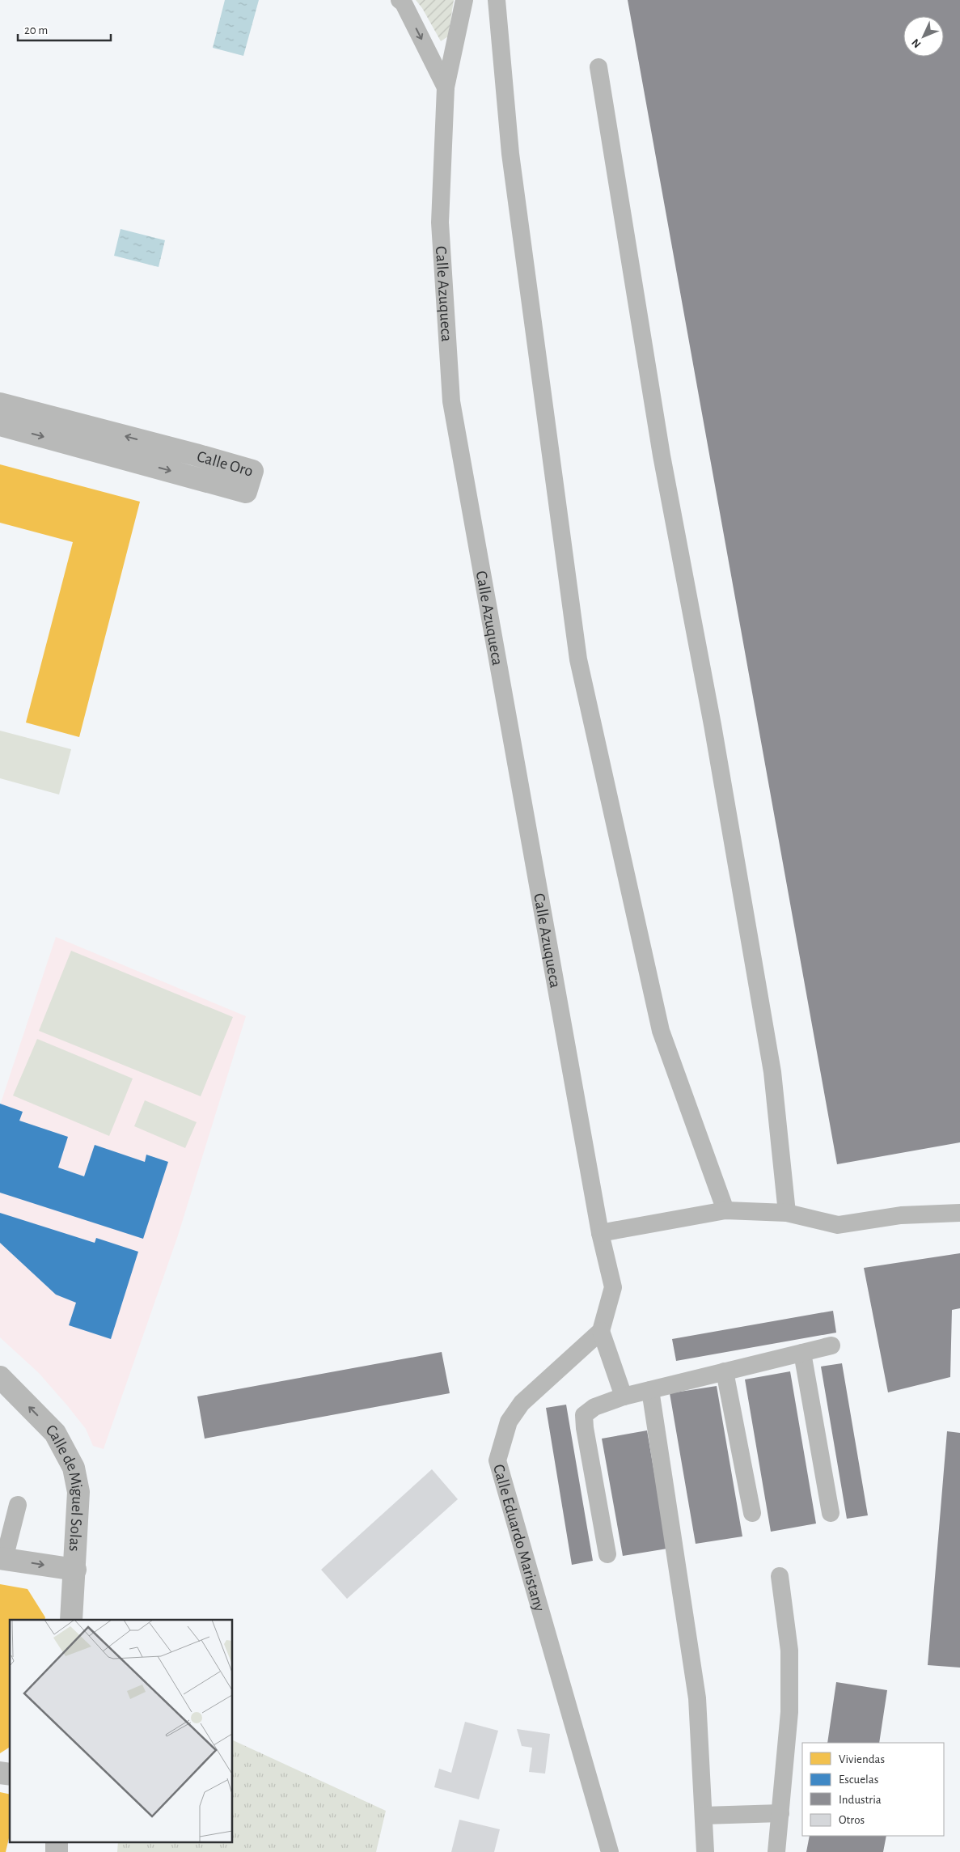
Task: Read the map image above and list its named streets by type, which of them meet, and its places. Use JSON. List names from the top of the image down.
{
  "streets": {
    "street": ["Calle Oro", "Calle de Miguel Solas"],
    "lane": ["Calle Azuqueca", "Calle Eduardo Maristany"]
  },
  "one_way": ["Calle de Miguel Solas"],
  "legend": [
    "Viviendas",
    "Escuelas",
    "Industria",
    "Otros"
  ],
  "scale_bar": "20 m",
  "north": "bottom left"
}
